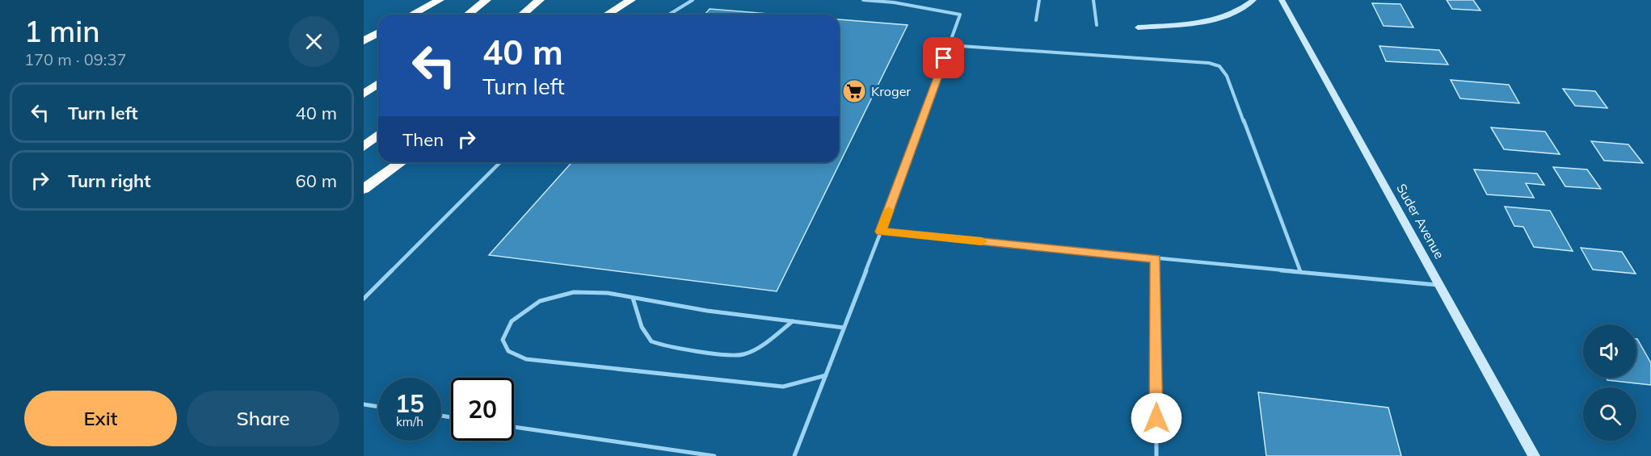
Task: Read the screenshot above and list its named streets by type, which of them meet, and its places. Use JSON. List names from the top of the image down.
{
  "streets": {
    "street": ["Suder Avenue"]
  },
  "places": {
    "supermarket": ["Kroger"]
  },
  "page": {
    "heading": ["1 min", "170 m · 09:37"],
    "turn": ["40 m", "Turn left"],
    "list": [
      {
        "name": "Turn left",
        "value": "40 m"
      },
      {
        "name": "Turn right",
        "value": "60 m"
      }
    ],
    "then": "Then",
    "speed": "15 km/h",
    "limit": "20",
    "buttons": ["Exit", "Share"]
  }
}
